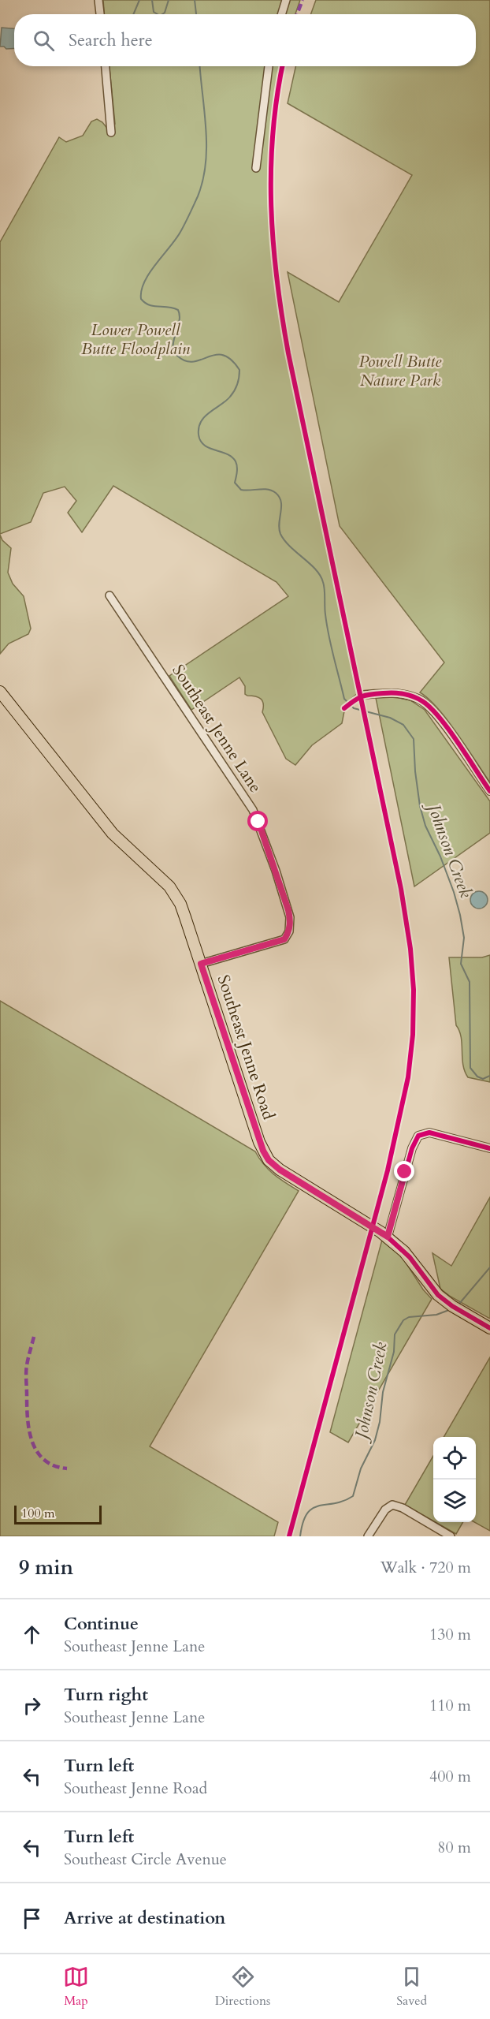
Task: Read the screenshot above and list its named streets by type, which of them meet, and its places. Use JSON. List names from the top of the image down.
{
  "streets": {
    "main road": ["Southeast Jenne Road"],
    "street": ["Southeast Jenne Lane"]
  },
  "crossings": [
    ["Southeast Jenne Lane", "Southeast Jenne Road"]
  ],
  "water": ["Johnson Creek"],
  "parks": ["Lower Powell Butte Floodplain", "Powell Butte Nature Park"],
  "scale_bar": "100 m",
  "page": {
    "search": "Search here",
    "scale": "100 m",
    "heading": ["9 min", "Walk · 720 m"],
    "list": [
      ["Continue", "Southeast Jenne Lane", "130 m"],
      ["Turn right", "Southeast Jenne Lane", "110 m"],
      ["Turn left", "Southeast Jenne Road", "400 m"],
      ["Turn left", "Southeast Circle Avenue", "80 m"],
      "Arrive at destination"
    ],
    "nav": ["Map", "Directions", "Saved"]
  }
}
